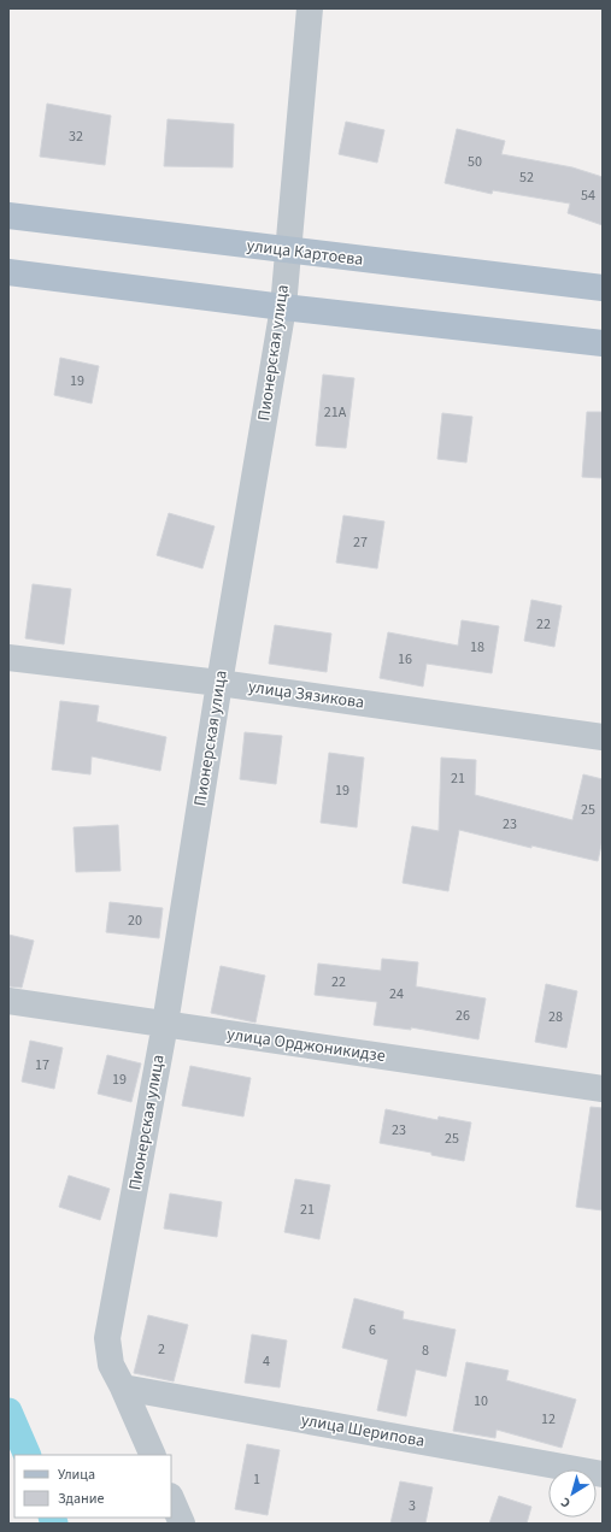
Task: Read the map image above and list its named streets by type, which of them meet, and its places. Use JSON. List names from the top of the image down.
{
  "streets": {
    "main road": ["улица Картоева"],
    "street": [
      "Пионерская улица",
      "улица Зязикова",
      "улица Орджоникидзе",
      "улица Шерипова"
    ]
  },
  "crossings": [
    ["улица Картоева", "Пионерская улица"],
    ["Пионерская улица", "улица Зязикова"],
    ["Пионерская улица", "улица Орджоникидзе"],
    ["Пионерская улица", "улица Шерипова"]
  ],
  "house_numbers": [
    "32",
    "50",
    "52",
    "54",
    "19",
    "21А",
    "27",
    "22",
    "18",
    "16",
    "21",
    "19",
    "25",
    "23",
    "20",
    "22",
    "24",
    "26",
    "28",
    "17",
    "19",
    "23",
    "25",
    "21",
    "6",
    "2",
    "8",
    "4",
    "10",
    "12",
    "1",
    "3"
  ],
  "legend": ["Улица", "Здание"],
  "north": "bottom left"
}
